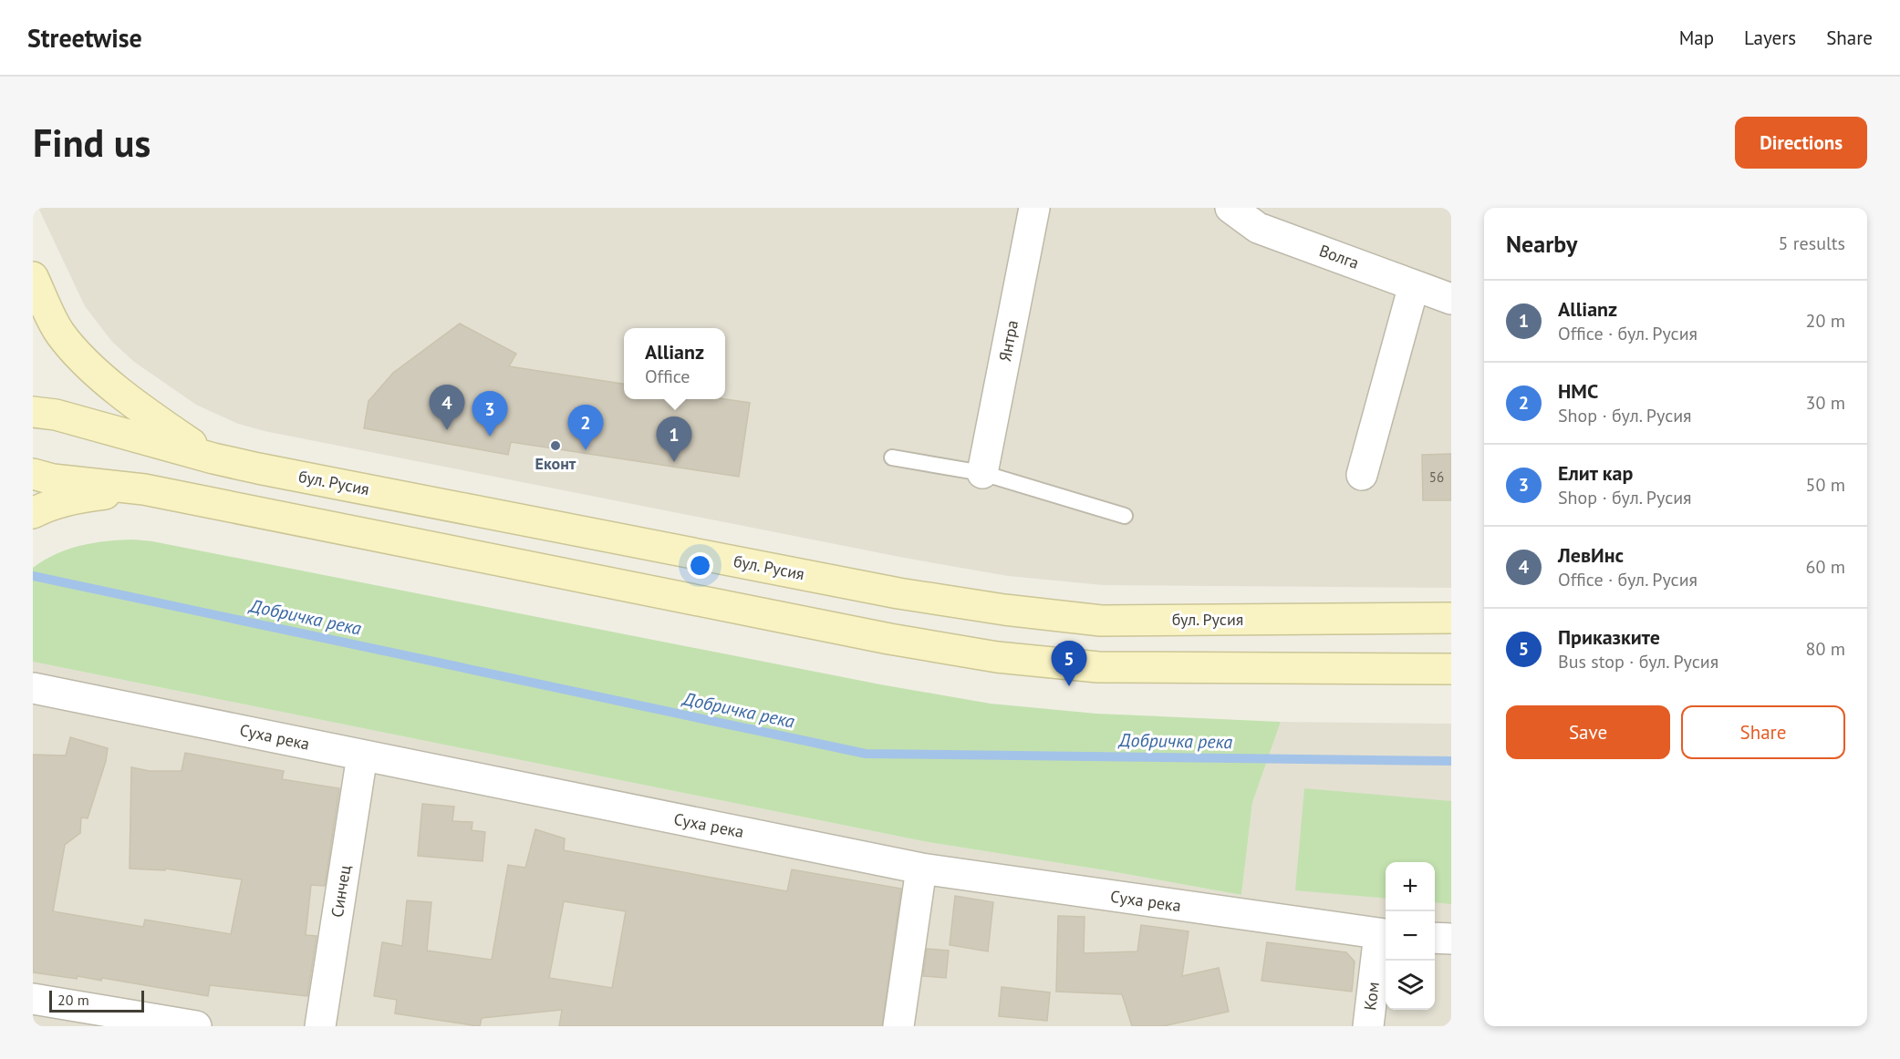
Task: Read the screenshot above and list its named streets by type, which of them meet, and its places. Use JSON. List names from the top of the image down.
{
  "streets": {
    "main road": ["бул. Русия"],
    "street": [
      "Волга",
      "Янтра",
      "Суха река",
      "Синчец",
      "Ком"
    ]
  },
  "crossings": [
    ["Суха река", "Синчец"],
    ["Суха река", "Ком"]
  ],
  "water": ["Добричка река"],
  "places": ["Еконт"],
  "house_numbers": ["56"],
  "scale_bar": "20 m",
  "page": {
    "header": "Streetwise",
    "nav": ["Map", "Layers", "Share"],
    "buttons": [
      "Directions",
      ["Save", "Share"]
    ],
    "title": "Find us",
    "heading": ["Nearby", "5 results"],
    "list": [
      {
        "mark": "1",
        "name": "Allianz",
        "note": "Office · бул. Русия",
        "value": "20 m"
      },
      {
        "mark": "2",
        "name": "HMC",
        "note": "Shop · бул. Русия",
        "value": "30 m"
      },
      {
        "mark": "3",
        "name": "Елит кар",
        "note": "Shop · бул. Русия",
        "value": "50 m"
      },
      {
        "mark": "4",
        "name": "ЛевИнс",
        "note": "Office · бул. Русия",
        "value": "60 m"
      },
      {
        "mark": "5",
        "name": "Приказките",
        "note": "Bus stop · бул. Русия",
        "value": "80 m"
      }
    ],
    "popup": ["Allianz", "Office"],
    "pins": [
      "4",
      "3",
      "2",
      "1",
      "5"
    ],
    "map_buttons": ["+", "−"],
    "scale": "20 m"
  }
}
